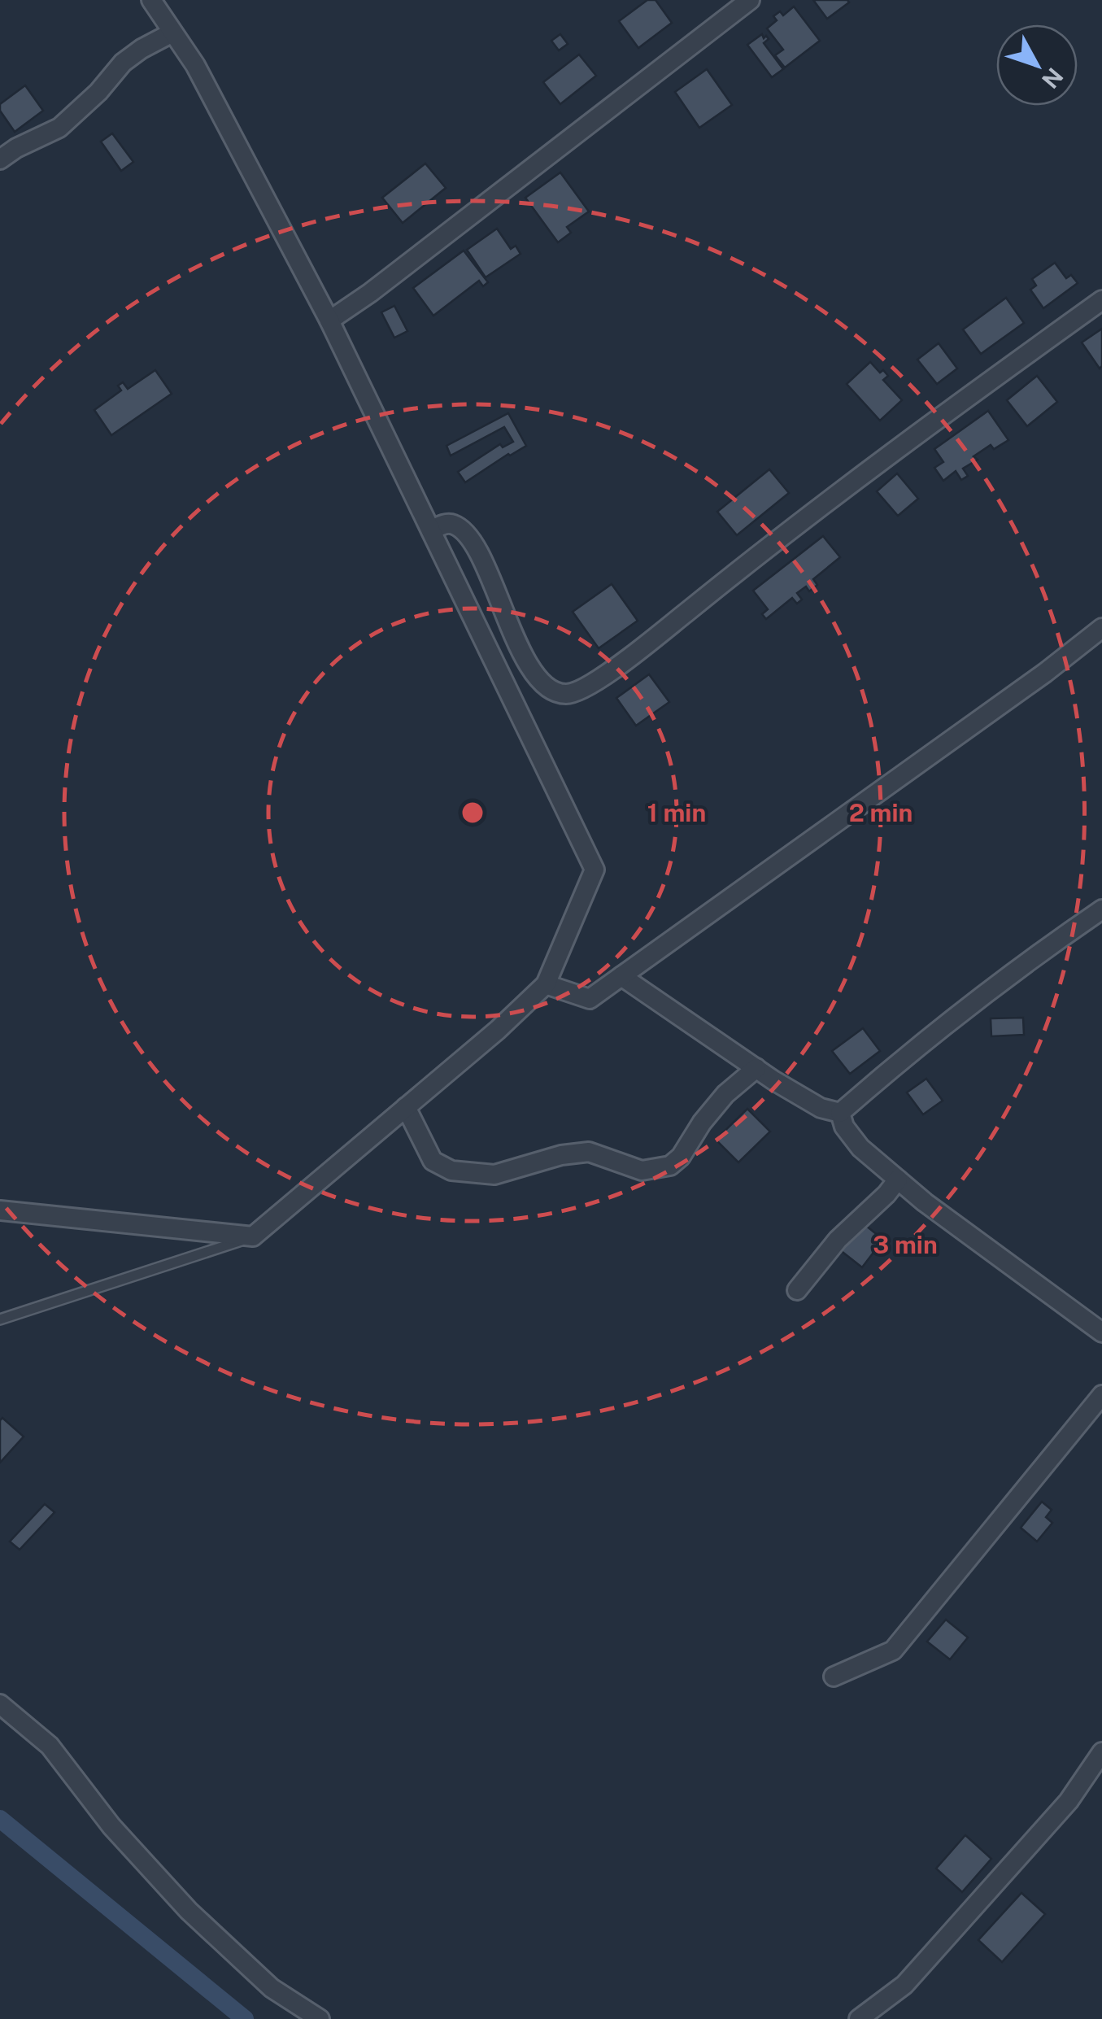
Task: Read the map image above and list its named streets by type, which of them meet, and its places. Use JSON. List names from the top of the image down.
{
  "north": "bottom right",
  "rings": ["1 min", "2 min", "3 min"]
}
